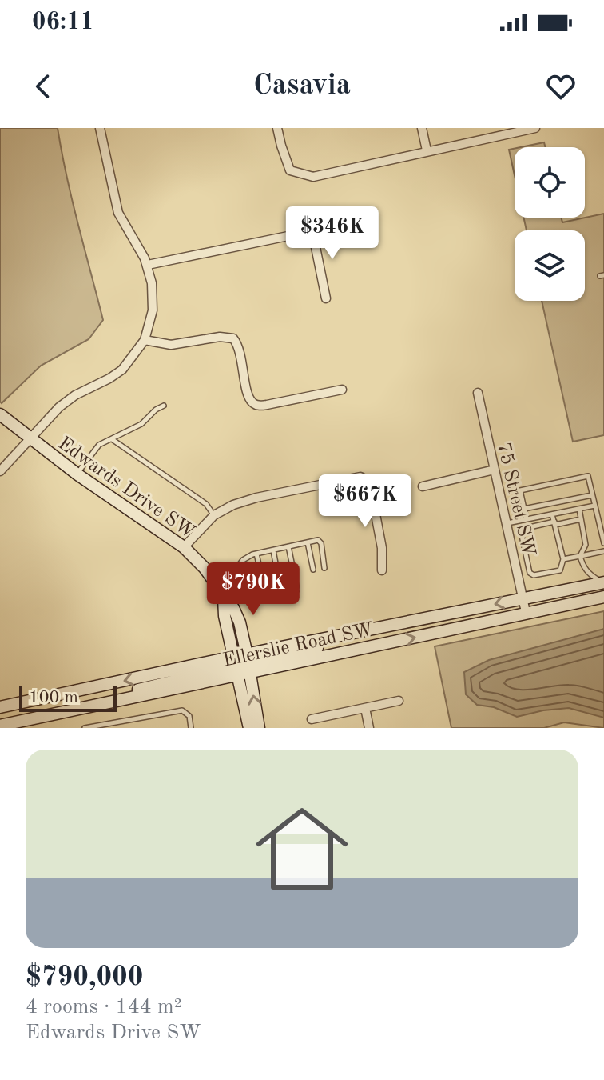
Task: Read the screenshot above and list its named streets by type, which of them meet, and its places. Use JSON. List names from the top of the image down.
{
  "streets": {
    "main road": ["Edwards Drive SW", "Ellerslie Road SW"],
    "street": ["75 Street SW"]
  },
  "crossings": [
    ["Edwards Drive SW", "Ellerslie Road SW"],
    ["75 Street SW", "Ellerslie Road SW"]
  ],
  "scale_bar": "100 m",
  "page": {
    "status": "06:11",
    "header": "Casavia",
    "price": ["$346K", "$667K", "$790K"],
    "scale": "100 m",
    "list": [
      {
        "name": "$790,000",
        "note": "4 rooms · 144 m² · Edwards Drive SW"
      }
    ]
  }
}
